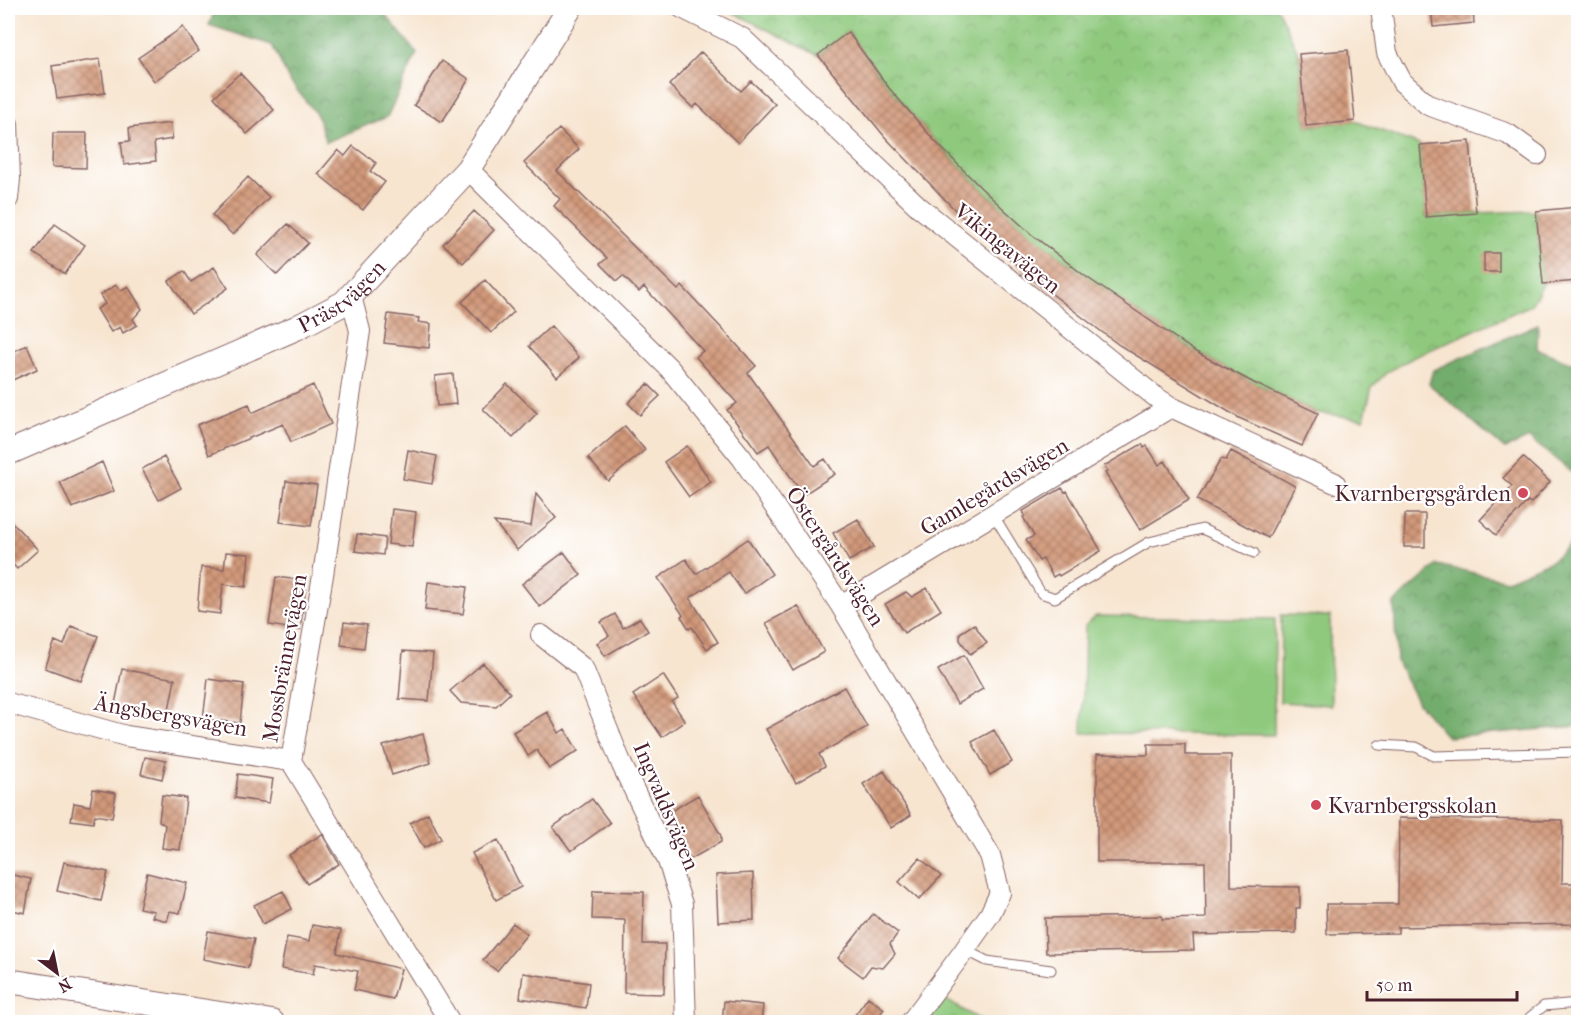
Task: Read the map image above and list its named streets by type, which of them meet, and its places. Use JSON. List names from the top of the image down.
{
  "streets": {
    "street": [
      "Vikingavägen",
      "Prästvägen",
      "Gamlegårdsvägen",
      "Östergårdsvägen",
      "Mossbrännevägen",
      "Ängsbergsvägen",
      "Ingvaldsvägen"
    ]
  },
  "crossings": [
    ["Vikingavägen", "Gamlegårdsvägen"],
    ["Prästvägen", "Östergårdsvägen"],
    ["Prästvägen", "Mossbrännevägen"],
    ["Gamlegårdsvägen", "Östergårdsvägen"],
    ["Mossbrännevägen", "Ängsbergsvägen"]
  ],
  "places": ["Kvarnbergsgården", "Kvarnbergsskolan"],
  "scale_bar": "50 m",
  "north": "bottom right"
}
